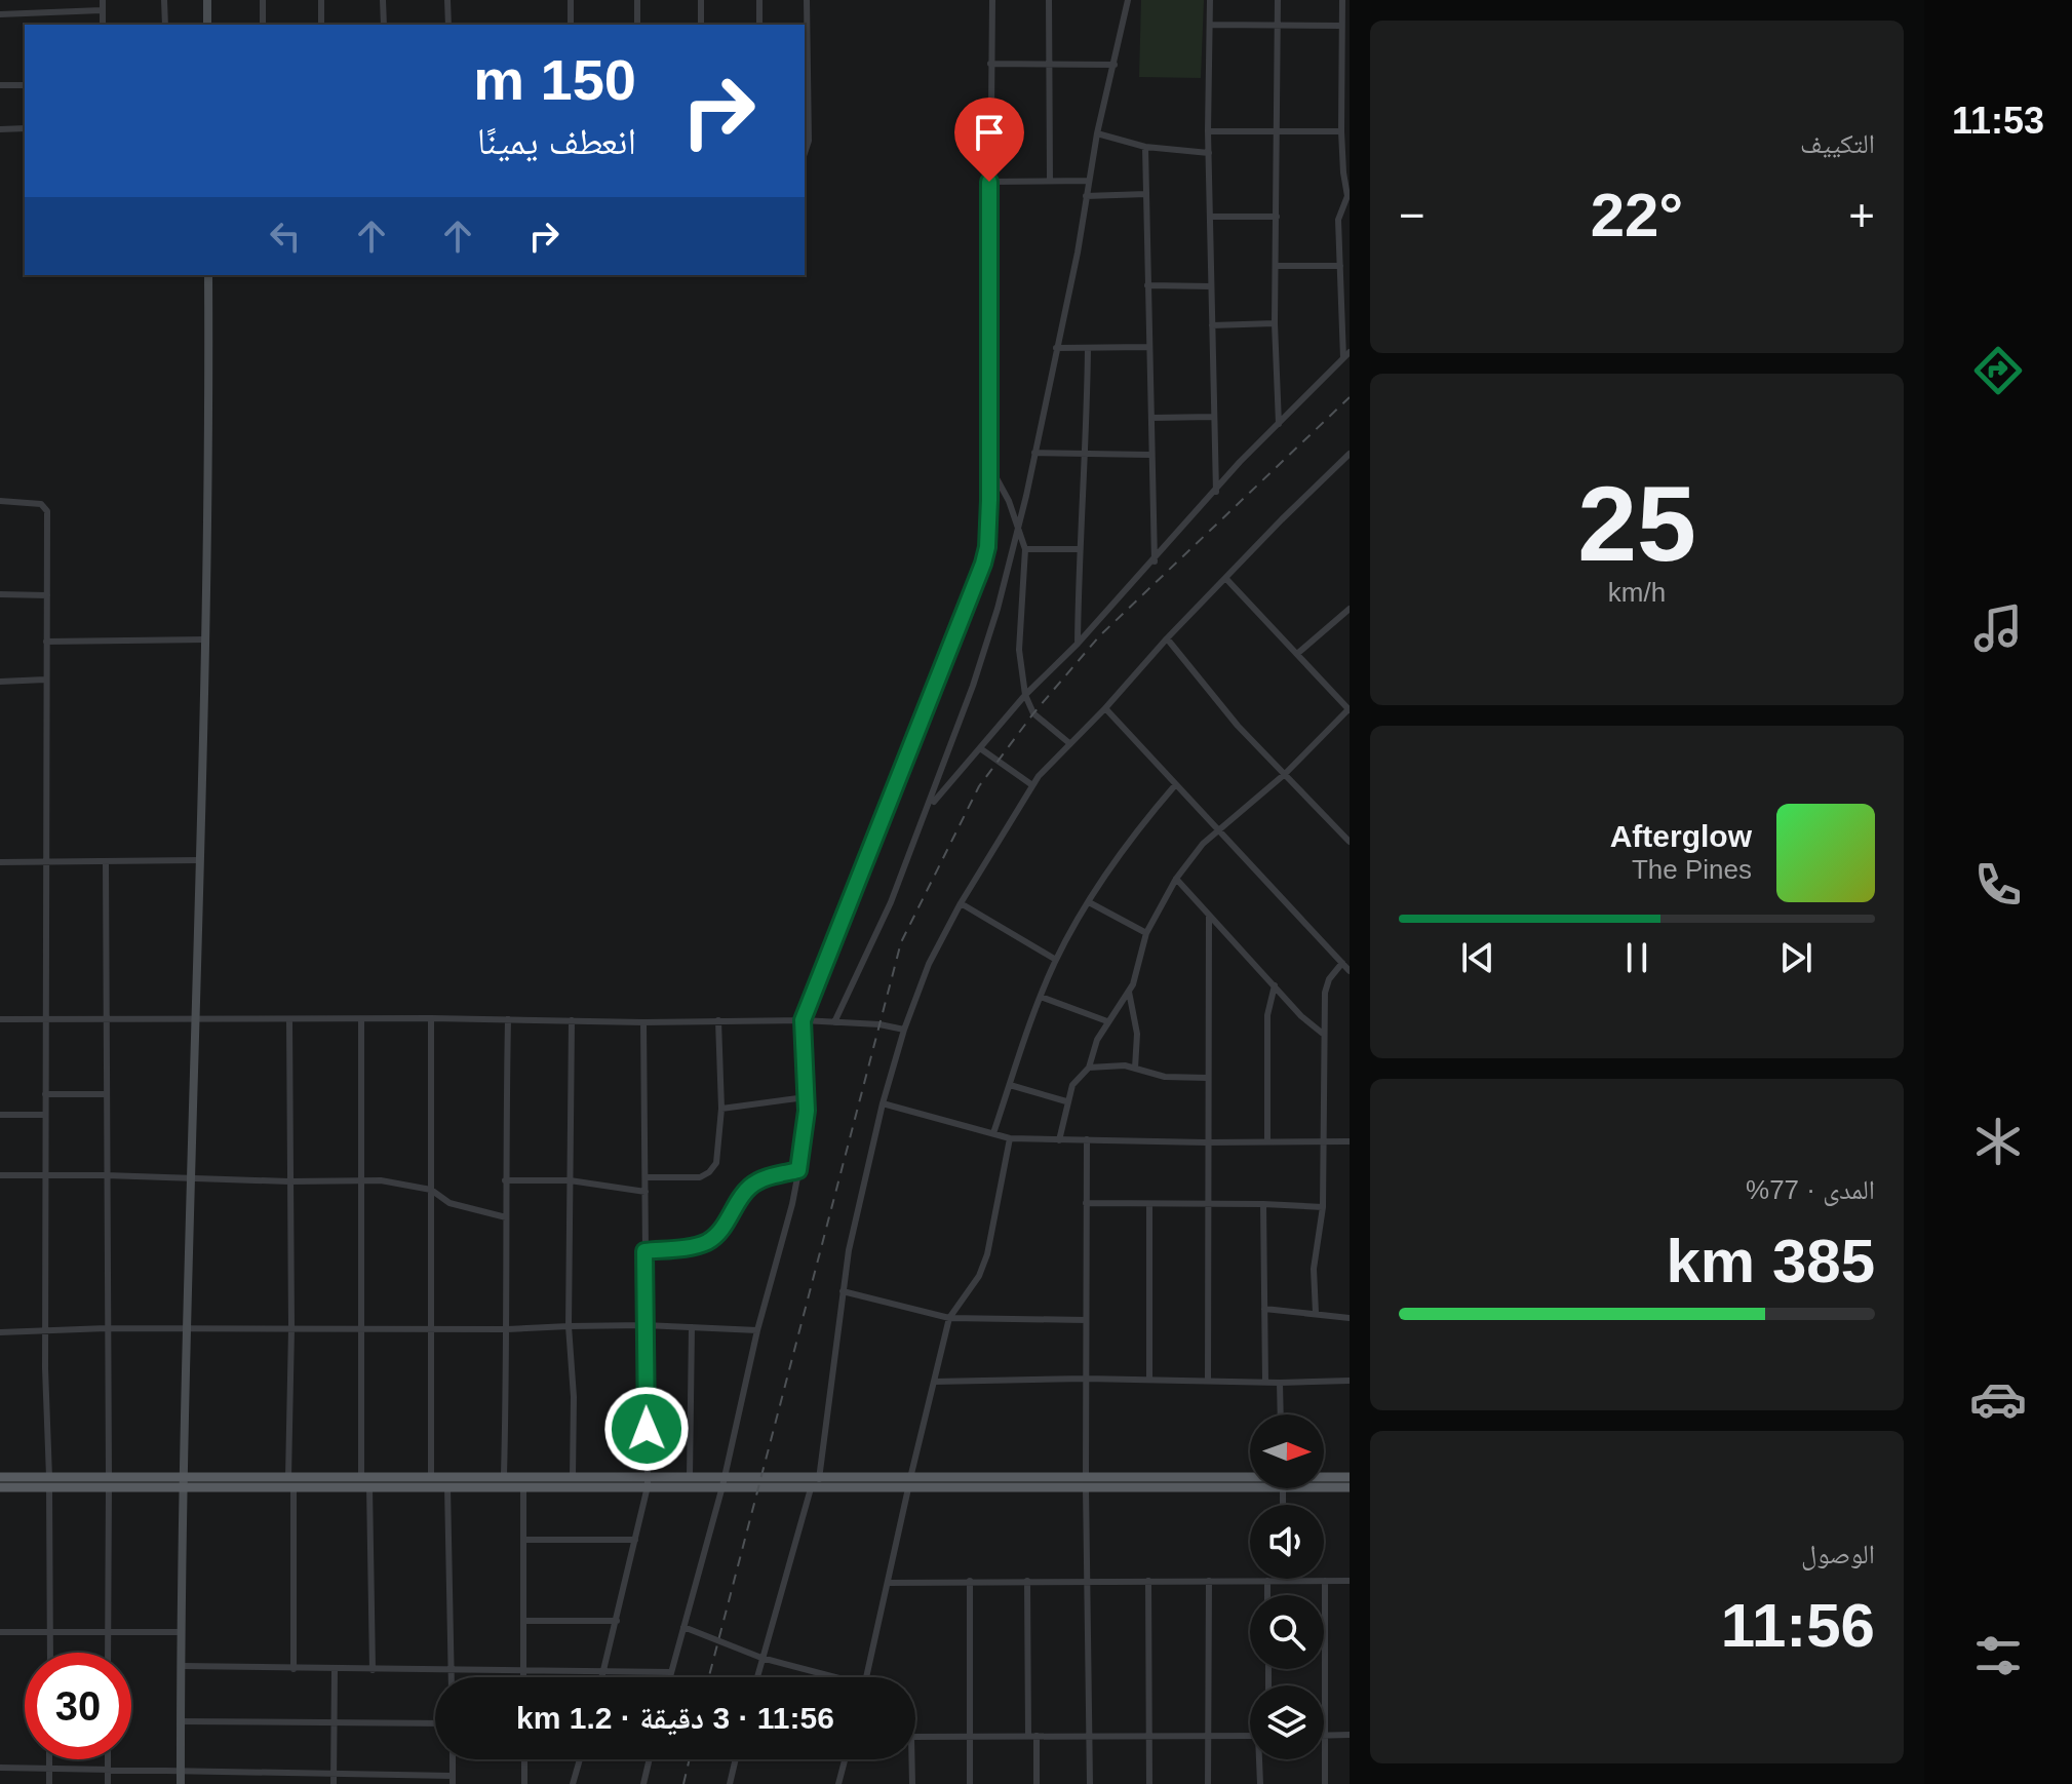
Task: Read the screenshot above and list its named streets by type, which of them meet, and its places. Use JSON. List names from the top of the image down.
{
  "north": "right",
  "page": {
    "tabs": "11:53",
    "tile": [
      "التكييف",
      ["25", "km/h"],
      ["المدى · 77%", "385 km"],
      ["الوصول", "11:56"]
    ],
    "turn": ["150 m", "انعطف يمينًا"],
    "heat": ["−", "22°", "+"],
    "song": ["Afterglow", "The Pines"],
    "limit": "30",
    "trip": "11:56 · 3 دقيقة · 1.2 km"
  }
}
